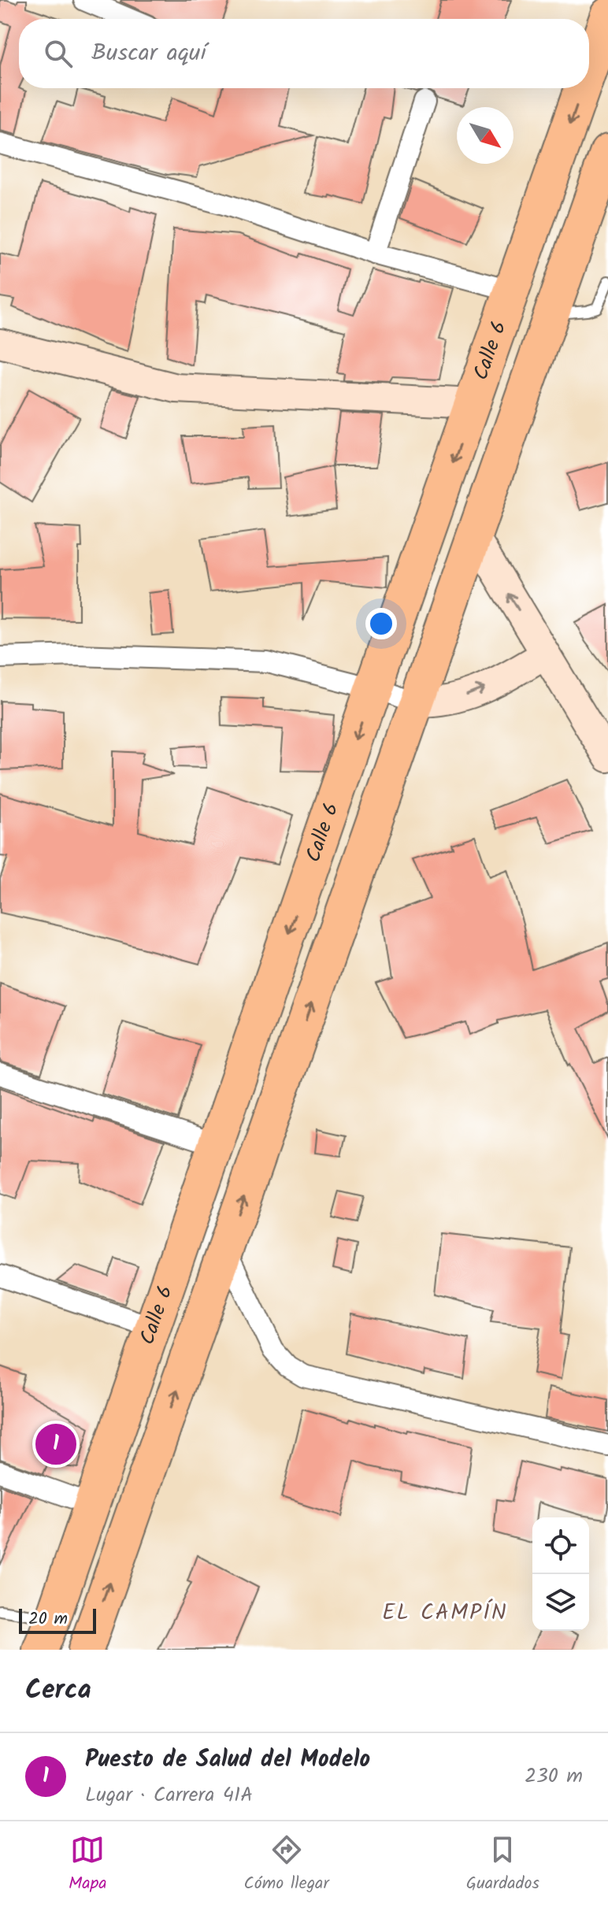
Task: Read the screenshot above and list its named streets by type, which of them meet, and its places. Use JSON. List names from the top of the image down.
{
  "streets": {
    "highway": ["Calle 6"]
  },
  "districts": ["EL CAMPÍN"],
  "scale_bar": "20 m",
  "north": "bottom right",
  "page": {
    "search": "Buscar aquí",
    "pins": "1",
    "scale": "20 m",
    "heading": "Cerca",
    "list": [
      {
        "mark": "1",
        "name": "Puesto de Salud del Modelo",
        "note": "Lugar · Carrera 41A",
        "value": "230 m"
      }
    ],
    "nav": ["Mapa", "Cómo llegar", "Guardados"]
  }
}
